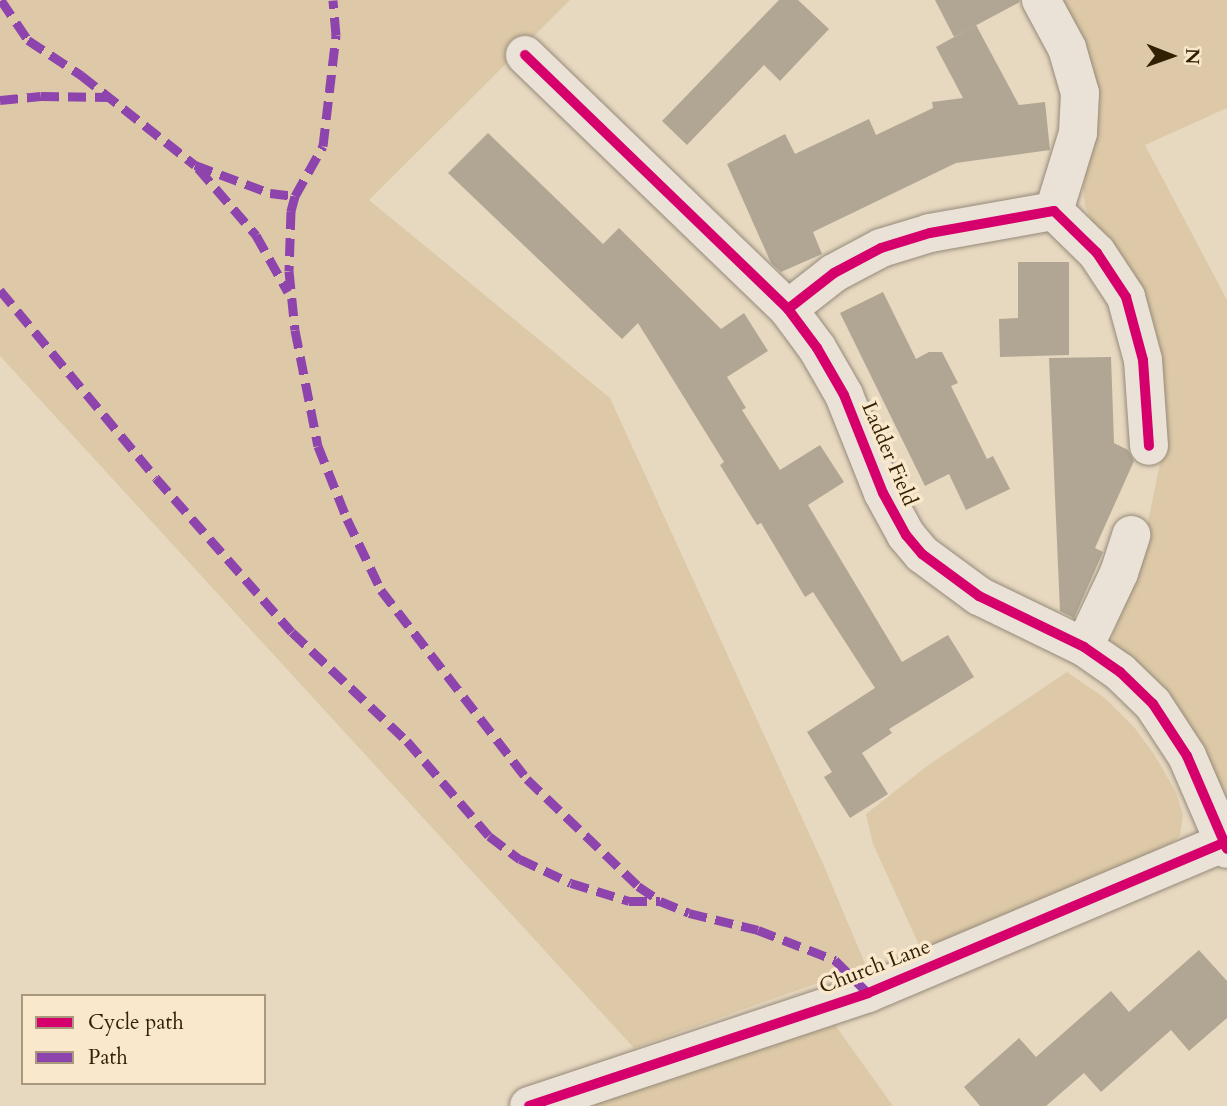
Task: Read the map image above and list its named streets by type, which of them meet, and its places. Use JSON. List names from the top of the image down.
{
  "streets": {
    "street": ["Ladder Field", "Church Lane"]
  },
  "crossings": [
    ["Ladder Field", "Church Lane"]
  ],
  "legend": ["Cycle path", "Path"],
  "north": "right"
}
